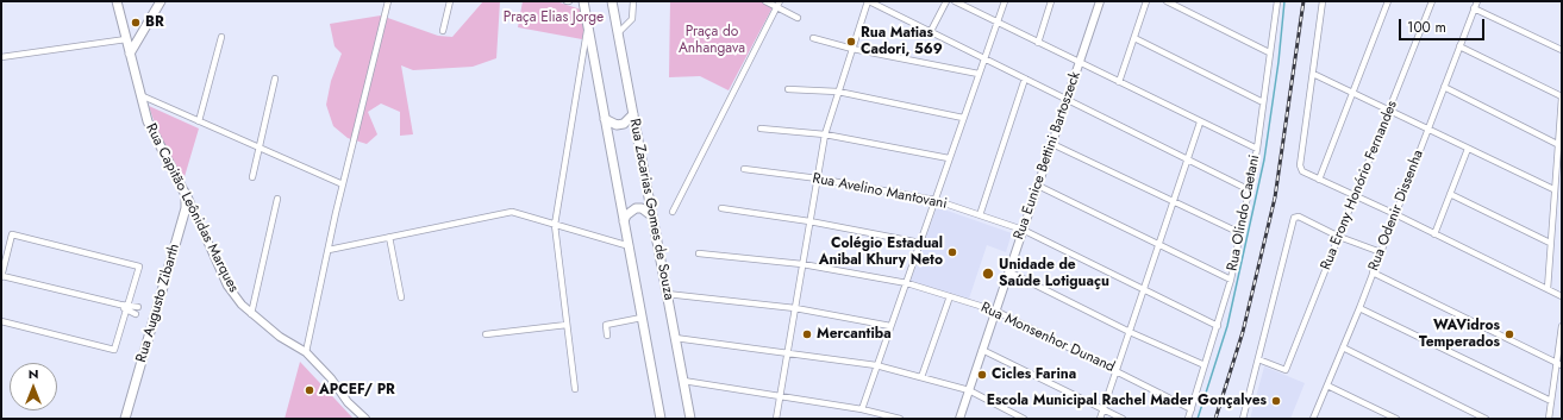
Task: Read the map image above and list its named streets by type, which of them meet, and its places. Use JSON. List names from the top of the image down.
{
  "streets": {
    "main road": ["Rua Capitão Leônidas Marques", "Rua Zacarias Gomes de Souza", "Rua Augusto Zibarth"],
    "street": [
      "Rua Eunice Bettini Bartoszeck",
      "Rua Erony Honório Fernandes",
      "Rua Avelino Mantovani",
      "Rua Odenir Dissenha",
      "Rua Olindo Caetani",
      "Rua Monsenhor Dunand"
    ]
  },
  "crossings": [
    ["Rua Eunice Bettini Bartoszeck", "Rua Avelino Mantovani"],
    ["Rua Eunice Bettini Bartoszeck", "Rua Monsenhor Dunand"],
    ["Rua Avelino Mantovani", "Rua Olindo Caetani"],
    ["Rua Capitão Leônidas Marques", "Rua Augusto Zibarth"],
    ["Rua Olindo Caetani", "Rua Monsenhor Dunand"]
  ],
  "parks": ["Praça Elias Jorge", "Praça do Anhangava"],
  "places": [
    "BR",
    "Rua Matias Cadori, 569",
    "Colégio Estadual Anibal Khury Neto",
    "Unidade de Saúde Lotiguaçu",
    "Mercantiba",
    "WAVidros Temperados",
    "Cicles Farina",
    "APCEF/ PR",
    "Escola Municipal Rachel Mader Gonçalves"
  ],
  "scale_bar": "100 m",
  "north": "top"
}
